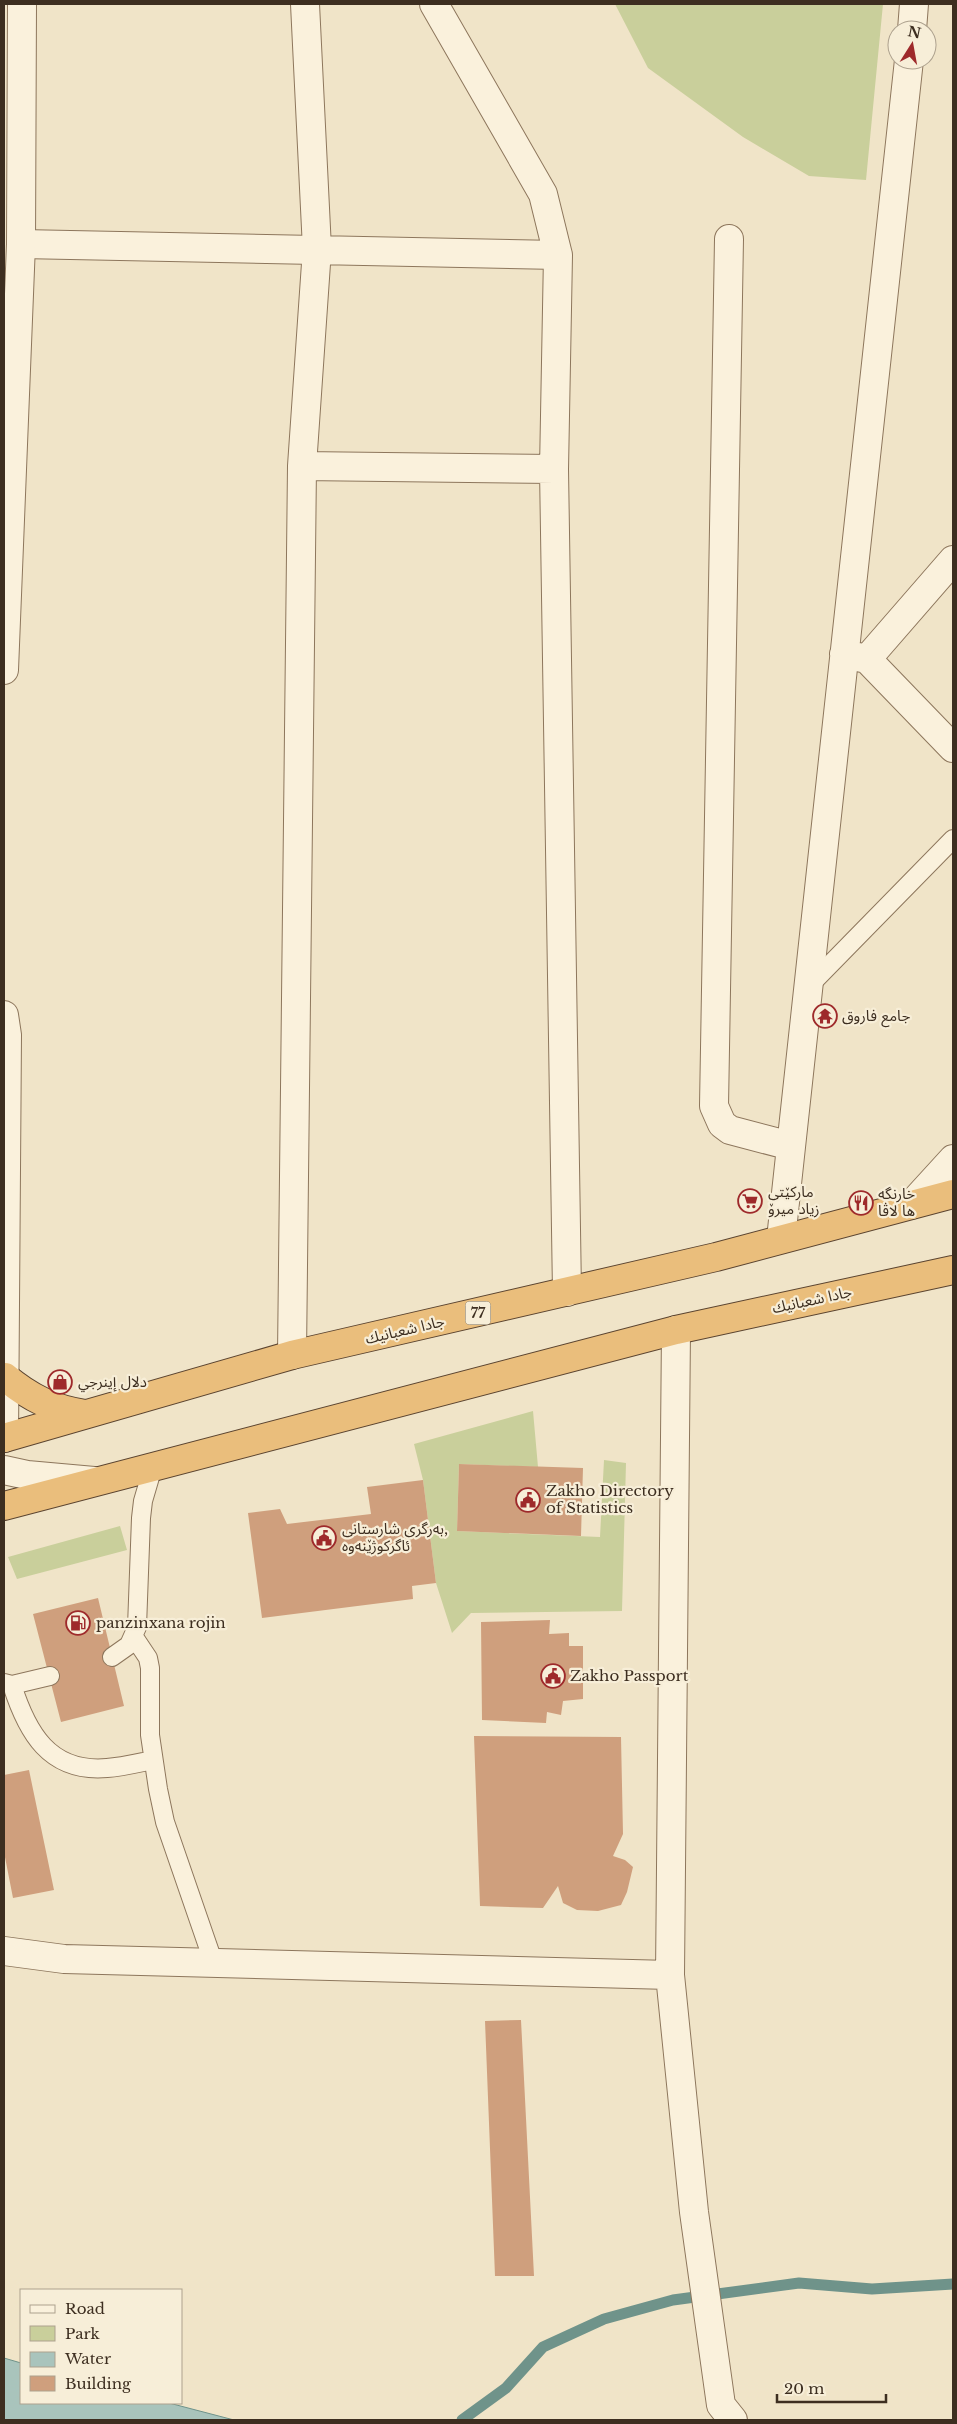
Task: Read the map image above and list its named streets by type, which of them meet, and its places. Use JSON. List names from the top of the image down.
{
  "streets": {
    "highway": ["جادا شعبانيك", "77"]
  },
  "places": {
    "temple": ["جامع فاروق"],
    "supermarket": ["مارکێتی زیاد میرۆ"],
    "restaurant": ["خارنگه ها لاڤا"],
    "shop": ["دلال إينرجي"],
    "public building": ["Zakho Directory of Statistics", "بەرگری شارستانی, ئاگرکوژێنەوە", "Zakho Passport"],
    "fuel station": ["panzinxana rojin"]
  },
  "legend": [
    "Road",
    "Park",
    "Water",
    "Building"
  ],
  "scale_bar": "20 m",
  "north": "top"
}
